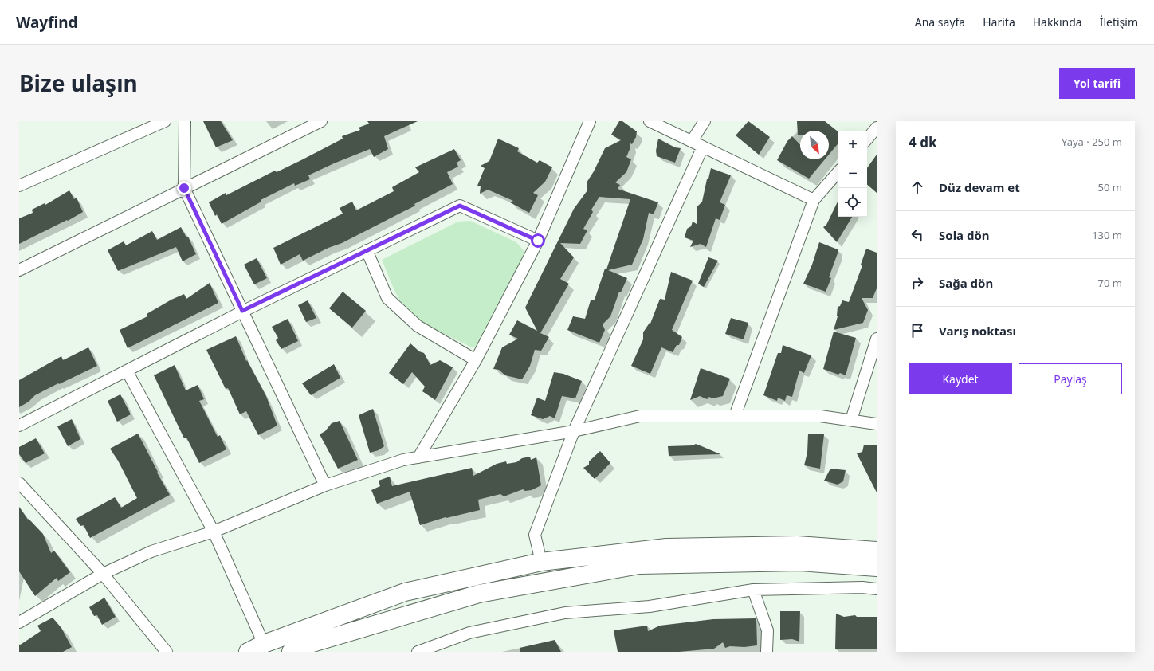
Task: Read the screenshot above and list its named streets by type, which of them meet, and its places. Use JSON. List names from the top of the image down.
{
  "north": "bottom right",
  "page": {
    "header": "Wayfind",
    "nav": [
      "Ana sayfa",
      "Harita",
      "Hakkında",
      "İletişim"
    ],
    "title": "Bize ulaşın",
    "buttons": [
      "Yol tarifi",
      ["Kaydet", "Paylaş"]
    ],
    "heading": ["4 dk", "Yaya · 250 m"],
    "map_buttons": ["+", "−"],
    "list": [
      ["Düz devam et", "50 m"],
      ["Sola dön", "130 m"],
      ["Sağa dön", "70 m"],
      "Varış noktası"
    ]
  }
}
